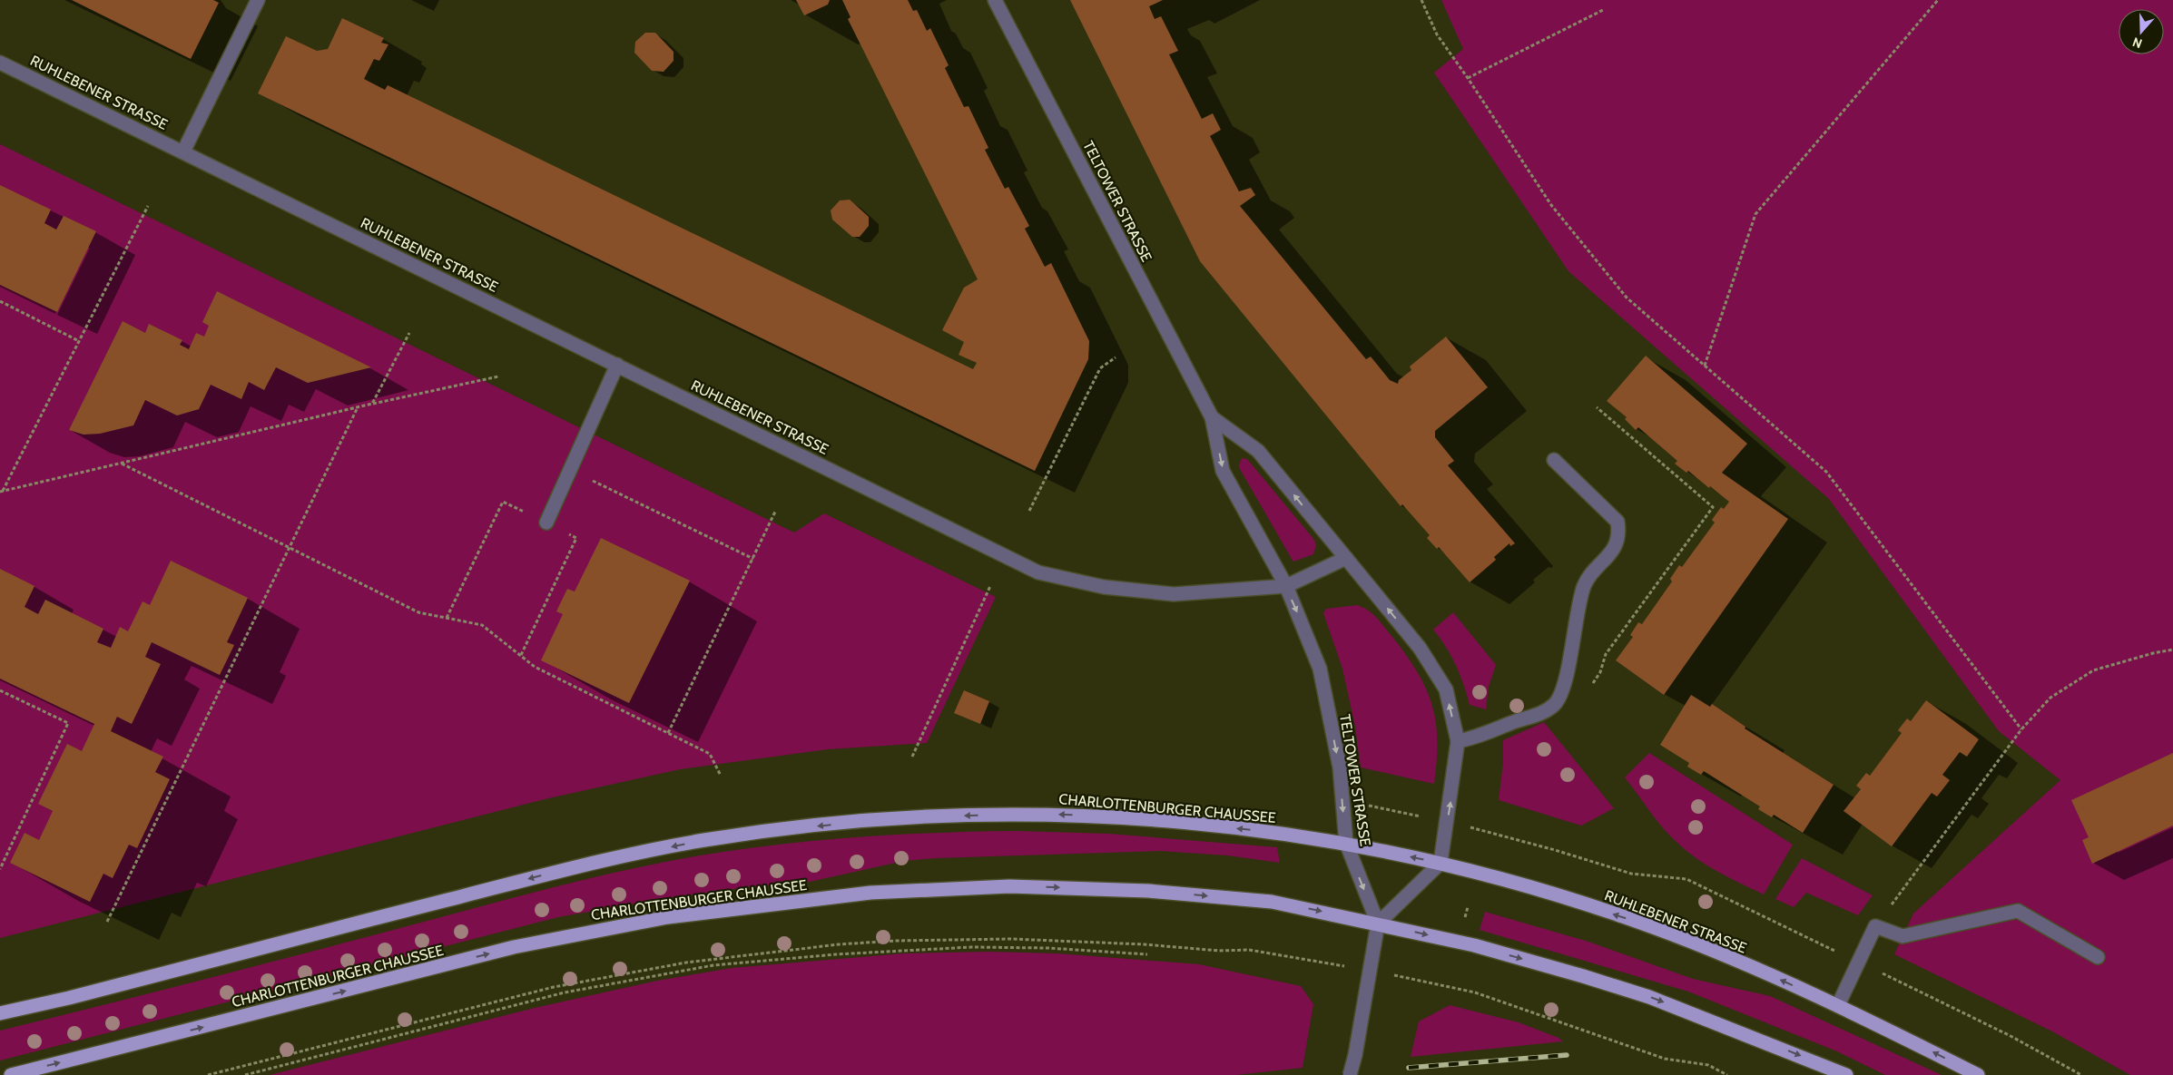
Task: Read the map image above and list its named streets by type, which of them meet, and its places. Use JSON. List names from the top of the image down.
{
  "streets": {
    "main road": ["RUHLEBENER STRASSE", "CHARLOTTENBURGER CHAUSSEE"],
    "street": ["TELTOWER STRASSE"]
  },
  "crossings": [
    ["RUHLEBENER STRASSE", "TELTOWER STRASSE"],
    ["RUHLEBENER STRASSE", "CHARLOTTENBURGER CHAUSSEE"],
    ["TELTOWER STRASSE", "CHARLOTTENBURGER CHAUSSEE"]
  ],
  "north": "bottom"
}
